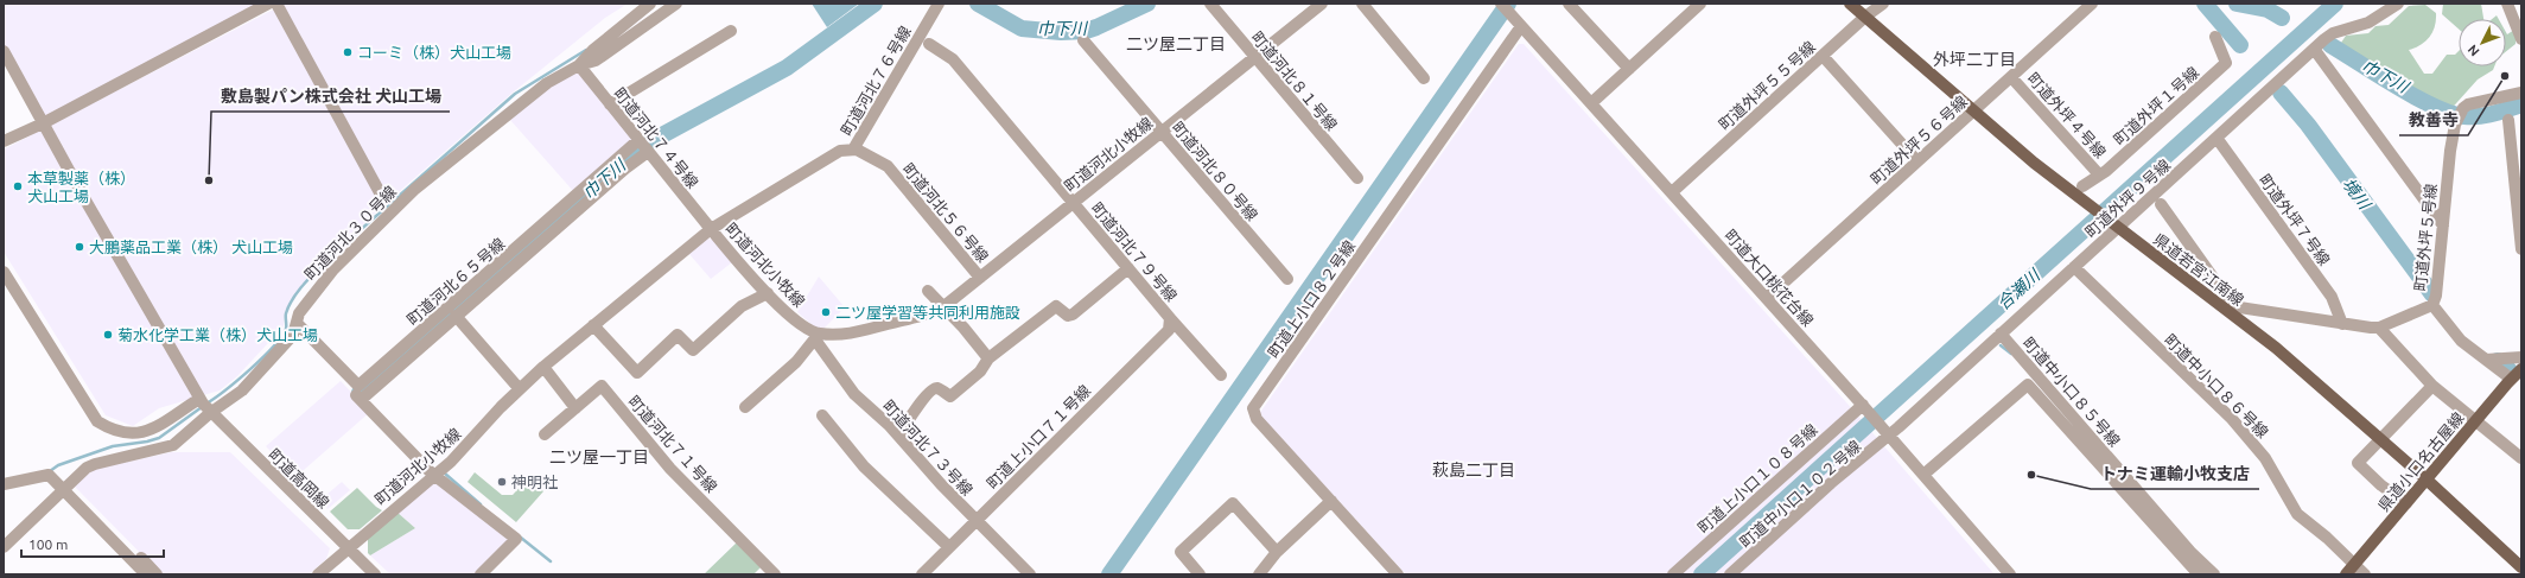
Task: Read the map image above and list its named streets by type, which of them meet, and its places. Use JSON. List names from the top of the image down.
{
  "streets": {
    "main road": ["県道若宮江南線", "県道小口名古屋線"],
    "street": [
      "町道河北７６号線",
      "町道河北８１号線",
      "町道外坪５５号線",
      "町道外坪１号線",
      "町道外坪４号線",
      "町道河北７４号線",
      "町道外坪５６号線",
      "町道河北小牧線",
      "町道河北８０号線",
      "町道外坪９号線",
      "町道河北５６号線",
      "町道外坪７号線",
      "町道河北３０号線",
      "町道外坪５号線",
      "町道河北７９号線",
      "町道大口桃花台線",
      "町道河北６５号線",
      "町道上小口８２号線",
      "町道中小口８６号線",
      "町道中小口８５号線",
      "町道上小口７１号線",
      "町道河北７１号線",
      "町道河北７３号線",
      "町道高岡線",
      "町道上小口１０８号線",
      "町道中小口１０２号線"
    ]
  },
  "crossings": [
    ["町道河北７６号線", "町道河北５６号線"],
    ["町道河北８１号線", "町道河北小牧線"],
    ["町道外坪５５号線", "県道若宮江南線"],
    ["町道外坪５５号線", "町道大口桃花台線"],
    ["町道外坪１号線", "町道外坪４号線"],
    ["町道外坪４号線", "町道外坪５６号線"],
    ["町道河北７４号線", "町道河北小牧線"],
    ["町道河北７４号線", "町道河北３０号線"],
    ["町道河北７４号線", "町道河北６５号線"],
    ["町道外坪５６号線", "県道若宮江南線"],
    ["町道外坪５６号線", "町道大口桃花台線"],
    ["町道河北小牧線", "町道河北８０号線"],
    ["町道河北小牧線", "町道河北５６号線"],
    ["町道河北小牧線", "町道河北７９号線"],
    ["町道河北小牧線", "町道河北７３号線"],
    ["町道河北小牧線", "町道高岡線"],
    ["町道外坪９号線", "町道外坪７号線"],
    ["町道外坪９号線", "県道若宮江南線"],
    ["町道外坪９号線", "町道大口桃花台線"],
    ["町道外坪９号線", "町道中小口８６号線"],
    ["町道外坪９号線", "町道中小口８５号線"],
    ["町道外坪９号線", "町道中小口１０２号線"],
    ["町道外坪７号線", "町道外坪５号線"],
    ["町道河北３０号線", "町道河北６５号線"],
    ["町道河北３０号線", "町道高岡線"],
    ["町道外坪５号線", "県道若宮江南線"],
    ["町道河北７９号線", "町道上小口７１号線"],
    ["県道若宮江南線", "県道小口名古屋線"],
    ["町道大口桃花台線", "町道上小口８２号線"],
    ["町道大口桃花台線", "町道上小口１０８号線"],
    ["町道大口桃花台線", "町道中小口１０２号線"],
    ["町道中小口８６号線", "県道小口名古屋線"],
    ["町道上小口７１号線", "町道河北７３号線"]
  ],
  "districts": [
    "二ツ屋二丁目",
    "外坪二丁目",
    "二ツ屋一丁目",
    "萩島二丁目"
  ],
  "water": ["巾下川", "境川", "合瀬川"],
  "places": [
    "コーミ（株）犬山工場",
    "教善寺",
    "敷島製パン株式会社 犬山工場",
    "本草製薬（株） 犬山工場",
    "大鵬薬品工業（株） 犬山工場",
    "二ツ屋学習等共同利用施設",
    "菊水化学工業（株）犬山工場",
    "トナミ運輸小牧支店",
    "神明社"
  ],
  "scale_bar": "100 m",
  "north": "bottom left"
}
